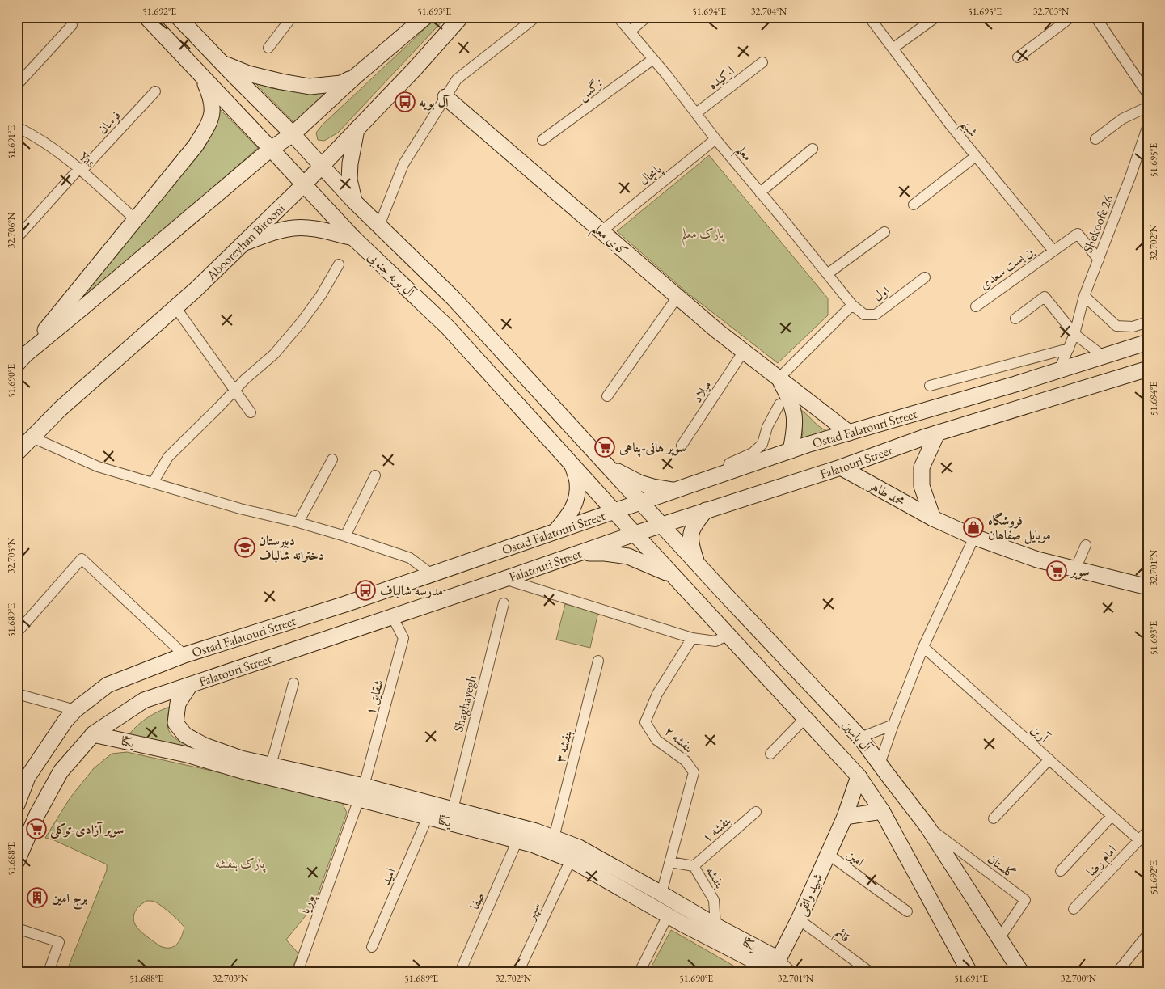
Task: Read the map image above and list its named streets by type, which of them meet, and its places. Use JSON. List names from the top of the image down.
{
  "streets": {
    "main road": [
      "کوی معلم",
      "Abooreyhan Birooni",
      "آل بویه جنوبی",
      "Ostad Falatouri Street",
      "Falatouri Street",
      "محمد طاهر",
      "آل یاسین",
      "یکتا",
      "شهید واثقی"
    ],
    "street": [
      "ارکیده",
      "نرگس",
      "فرسان",
      "شبنم",
      "معلم",
      "Yas",
      "پامچال",
      "Shekoofe 26",
      "بن بست سعدی",
      "اول",
      "میلاد",
      "شقایق ۱",
      "Shaghayegh",
      "آرین",
      "بنفشه ۲",
      "بنفشه ۳",
      "بنفشه ۱",
      "امین",
      "امام رضا",
      "گلستان",
      "امید",
      "بنفشه",
      "صفا",
      "پوریا",
      "سپهر",
      "قائم"
    ]
  },
  "crossings": [
    ["ارکیده", "معلم"],
    ["نرگس", "معلم"],
    ["فرسان", "Yas"],
    ["شبنم", "بن بست سعدی"],
    ["معلم", "پامچال"],
    ["معلم", "اول"],
    ["پامچال", "کوی معلم"],
    ["Shekoofe 26", "بن بست سعدی"],
    ["Shekoofe 26", "Ostad Falatouri Street"],
    ["کوی معلم", "میلاد"],
    ["کوی معلم", "Ostad Falatouri Street"],
    ["Abooreyhan Birooni", "آل بویه جنوبی"],
    ["آل بویه جنوبی", "Ostad Falatouri Street"],
    ["آل بویه جنوبی", "Falatouri Street"],
    ["آل بویه جنوبی", "آل یاسین"],
    ["Falatouri Street", "محمد طاهر"],
    ["Falatouri Street", "شقایق ۱"],
    ["Falatouri Street", "آل یاسین"],
    ["Falatouri Street", "یکتا"],
    ["شقایق ۱", "یکتا"],
    ["شقایق ۱", "پوریا"],
    ["Shaghayegh", "یکتا"],
    ["آرین", "امام رضا"],
    ["آل یاسین", "گلستان"],
    ["آل یاسین", "شهید واثقی"],
    ["بنفشه ۲", "یکتا"],
    ["بنفشه ۲", "بنفشه"],
    ["یکتا", "بنفشه ۳"],
    ["یکتا", "امید"],
    ["یکتا", "بنفشه"],
    ["یکتا", "شهید واثقی"],
    ["یکتا", "صفا"],
    ["یکتا", "پوریا"],
    ["یکتا", "سپهر"],
    ["بنفشه ۱", "بنفشه"],
    ["امین", "شهید واثقی"],
    ["شهید واثقی", "قائم"]
  ],
  "parks": ["پارک معلم", "پارک بنفشه"],
  "places": {
    "bus stop": ["آل بویه", "مدرسه شالباف"],
    "supermarket": ["سوپر هانی-پناهی", "سوپر", "سوپر آزادی-توکلی"],
    "shop": ["فروشگاه موبایل صفاهان"],
    "school or university": ["دبیرستان دخترانه شالباف"],
    "building": ["برج امین"]
  },
  "coordinates": [
    "51.692°E",
    "51.693°E",
    "51.694°E",
    "32.704°N",
    "51.695°E",
    "32.703°N",
    "51.691°E",
    "32.706°N",
    "32.702°N",
    "51.690°E",
    "32.705°N",
    "32.701°N",
    "51.689°E",
    "51.688°E",
    "32.700°N"
  ]
}
